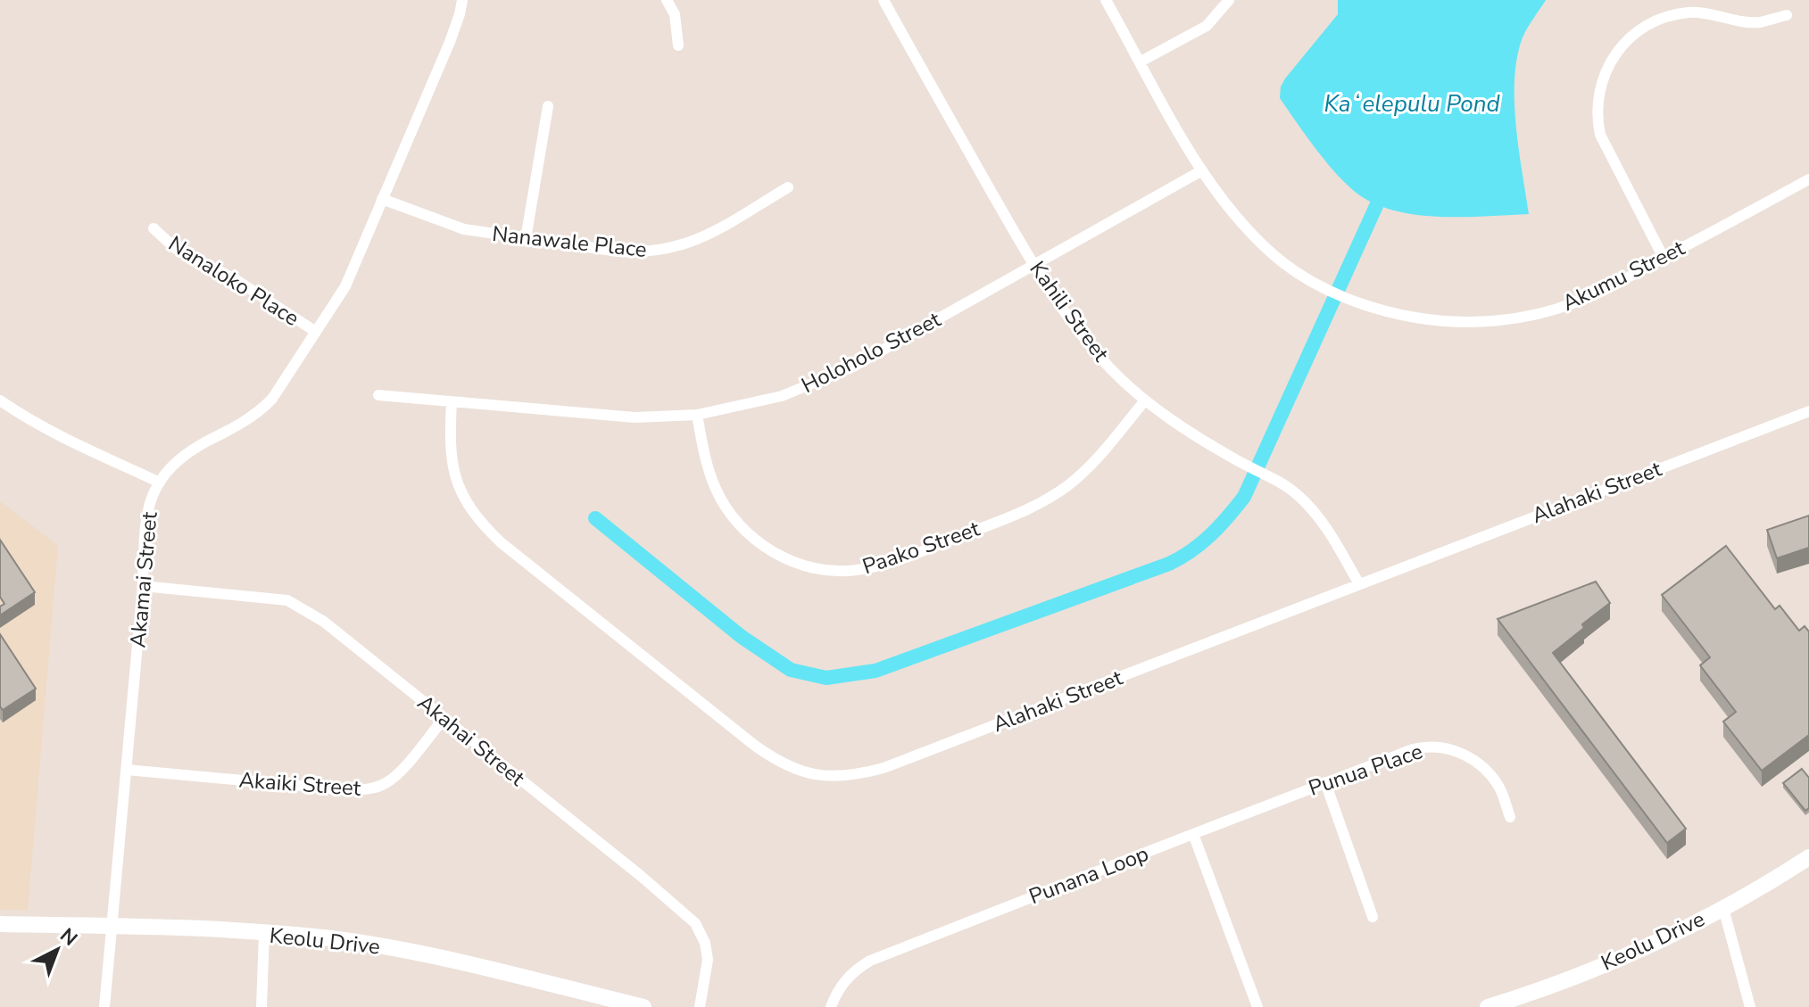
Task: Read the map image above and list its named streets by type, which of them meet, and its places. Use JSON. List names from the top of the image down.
{
  "streets": {
    "main road": ["Keolu Drive"],
    "street": [
      "Nanawale Place",
      "Akumu Street",
      "Nanaloko Place",
      "Kahili Street",
      "Holoholo Street",
      "Alahaki Street",
      "Paako Street",
      "Akamai Street",
      "Akahai Street",
      "Punua Place",
      "Akaiki Street",
      "Punana Loop"
    ]
  },
  "crossings": [
    ["Nanawale Place", "Akamai Street"],
    ["Akumu Street", "Holoholo Street"],
    ["Nanaloko Place", "Akamai Street"],
    ["Kahili Street", "Holoholo Street"],
    ["Kahili Street", "Alahaki Street"],
    ["Kahili Street", "Paako Street"],
    ["Holoholo Street", "Alahaki Street"],
    ["Holoholo Street", "Paako Street"],
    ["Akamai Street", "Akahai Street"],
    ["Akamai Street", "Akaiki Street"],
    ["Akamai Street", "Keolu Drive"],
    ["Akahai Street", "Akaiki Street"],
    ["Punua Place", "Punana Loop"]
  ],
  "water": ["Kaʻelepulu Pond"],
  "north": "top right"
}
